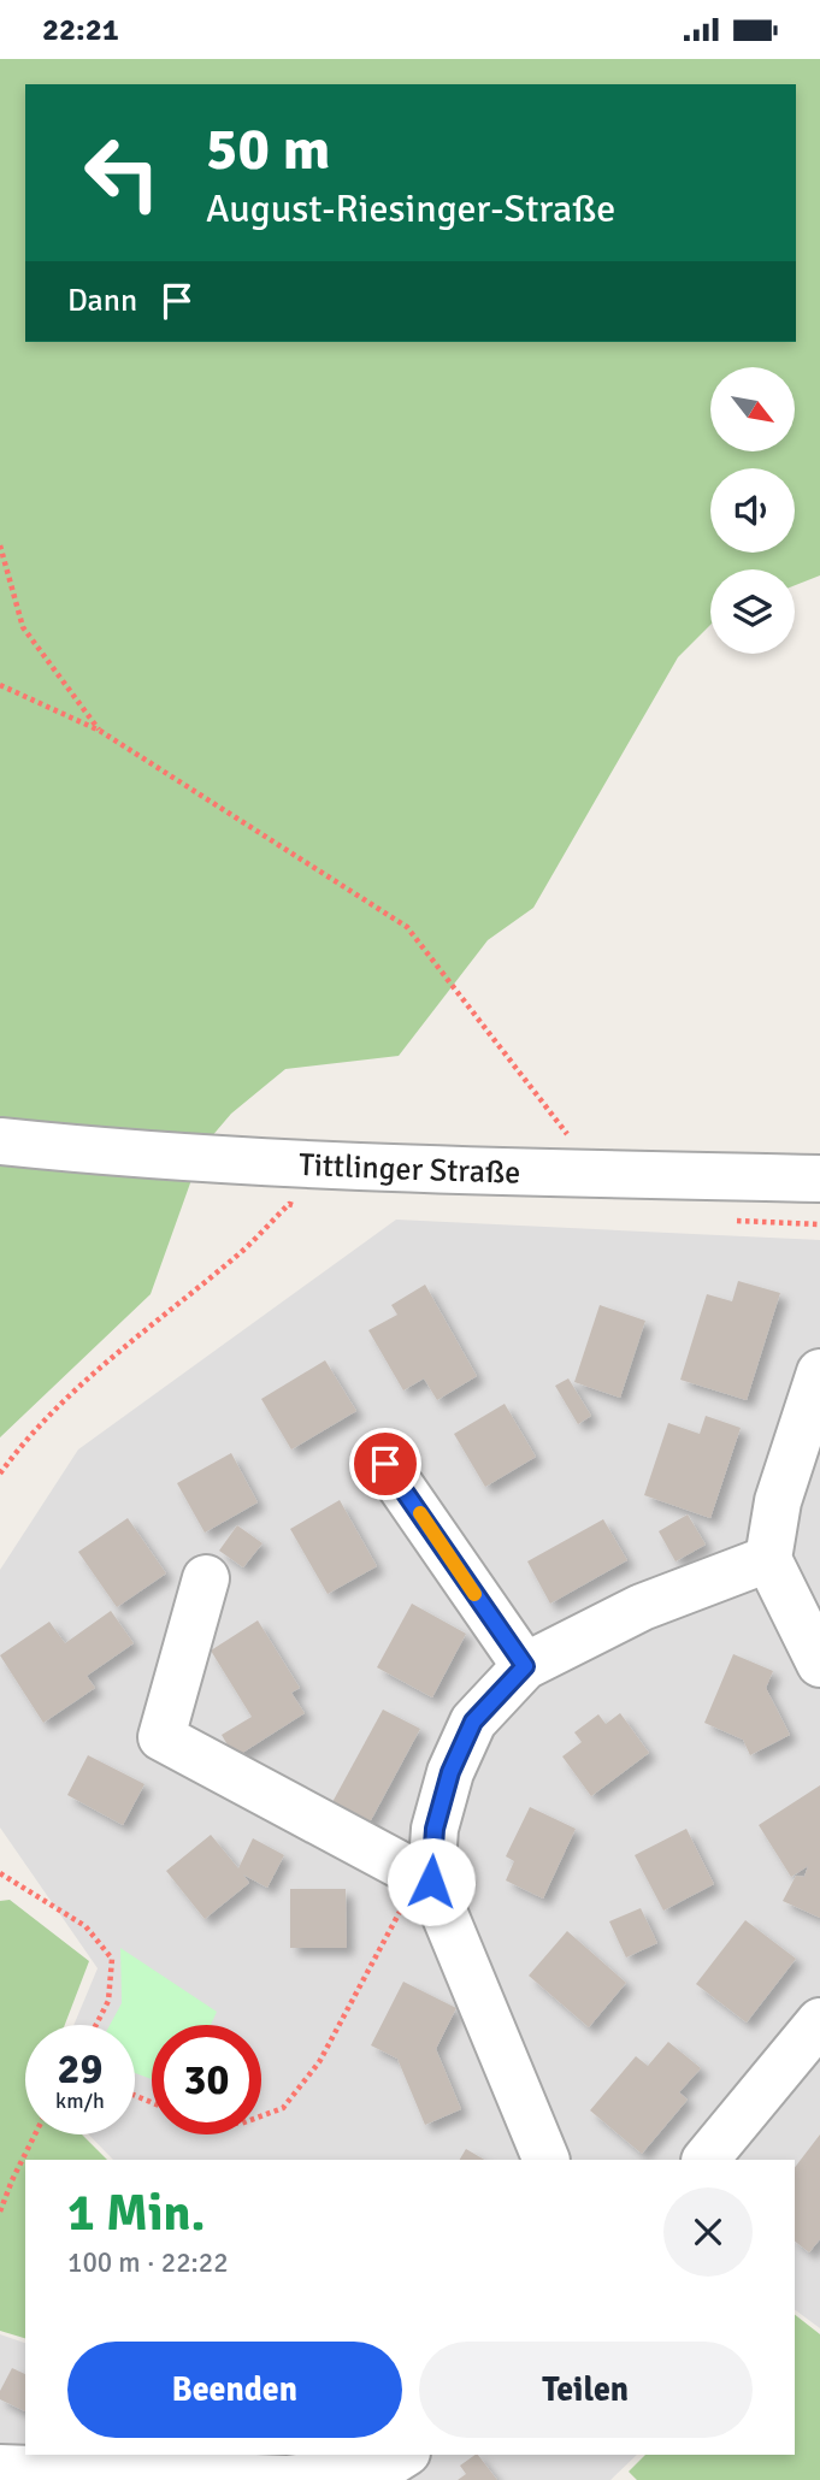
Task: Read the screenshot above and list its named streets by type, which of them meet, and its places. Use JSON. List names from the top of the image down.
{
  "streets": {
    "street": ["Tittlinger Straße"]
  },
  "north": "bottom right",
  "page": {
    "status": "22:21",
    "turn": ["50 m", "August-Riesinger-Straße"],
    "then": "Dann",
    "speed": "29 km/h",
    "limit": "30",
    "heading": ["1 Min.", "100 m · 22:22"],
    "buttons": ["Beenden", "Teilen"]
  }
}
